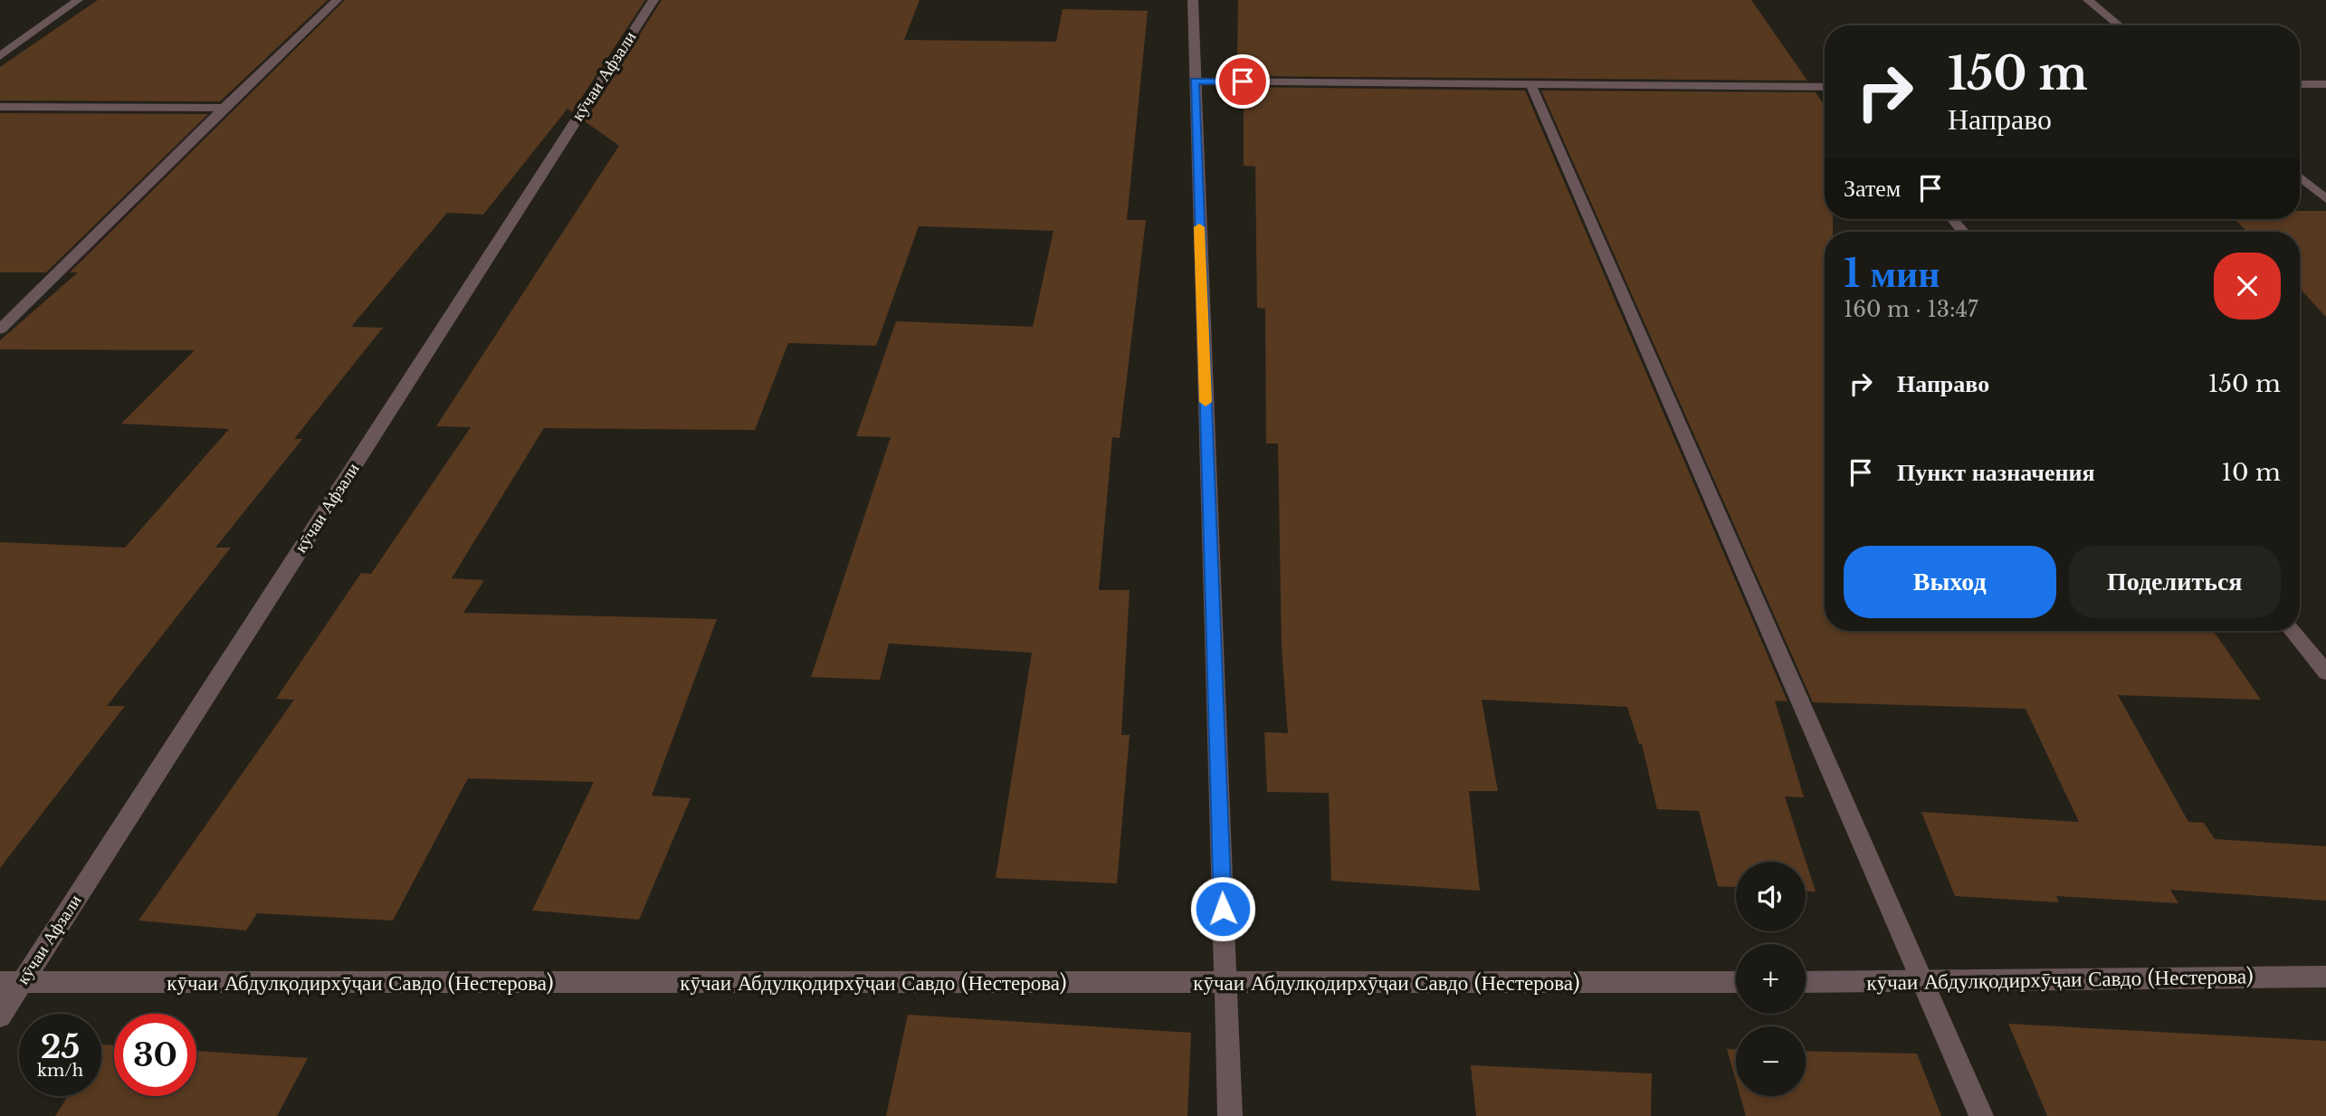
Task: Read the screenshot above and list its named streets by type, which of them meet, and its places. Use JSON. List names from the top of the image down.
{
  "streets": {
    "street": ["кӯчаи Афзали", "кӯчаи Абдулқодирхӯҷаи Савдо (Нестерова)"]
  },
  "crossings": [
    ["кӯчаи Афзали", "кӯчаи Абдулқодирхӯҷаи Савдо (Нестерова)"]
  ],
  "page": {
    "turn": ["150 m", "Направо"],
    "then": "Затем",
    "heading": ["1 мин", "160 m · 13:47"],
    "list": [
      {
        "name": "Направо",
        "value": "150 m"
      },
      {
        "name": "Пункт назначения",
        "value": "10 m"
      }
    ],
    "buttons": ["Выход", "Поделиться"],
    "map_buttons": ["+", "−"],
    "speed": "25 km/h",
    "limit": "30"
  }
}
